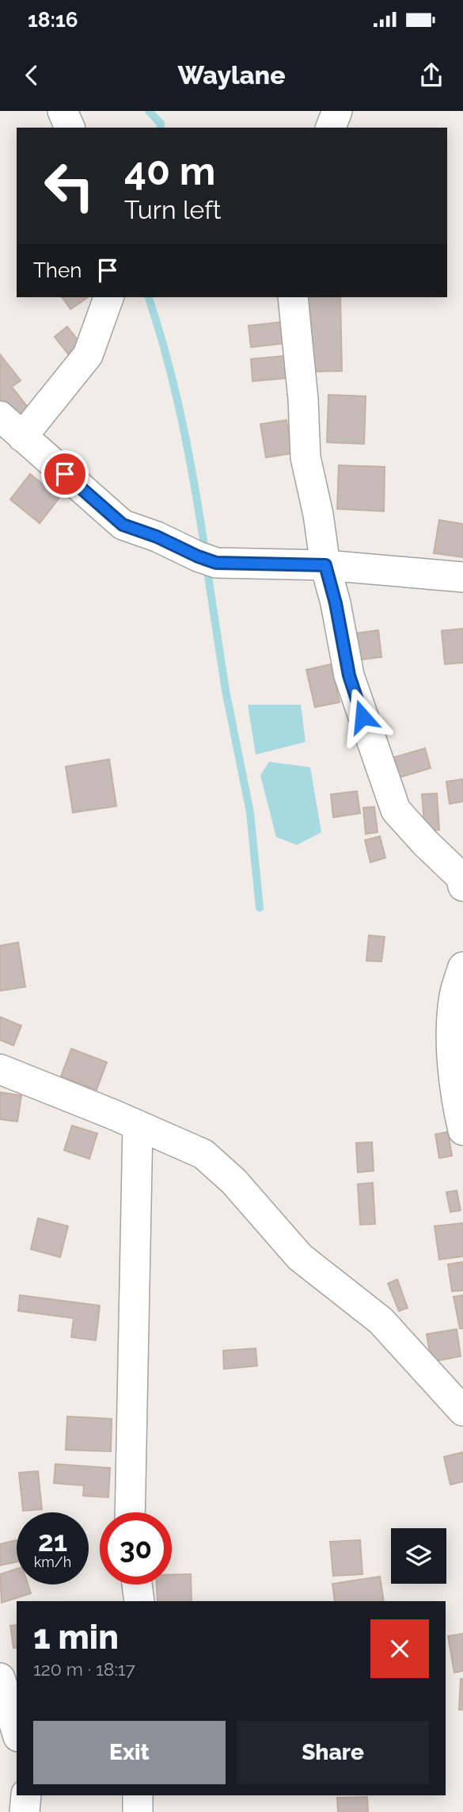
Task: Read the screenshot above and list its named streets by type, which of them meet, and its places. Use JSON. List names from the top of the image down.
{
  "page": {
    "status": "18:16",
    "header": "Waylane",
    "turn": ["40 m", "Turn left"],
    "then": "Then",
    "speed": "21 km/h",
    "limit": "30",
    "heading": ["1 min", "120 m · 18:17"],
    "buttons": ["Exit", "Share"]
  }
}
